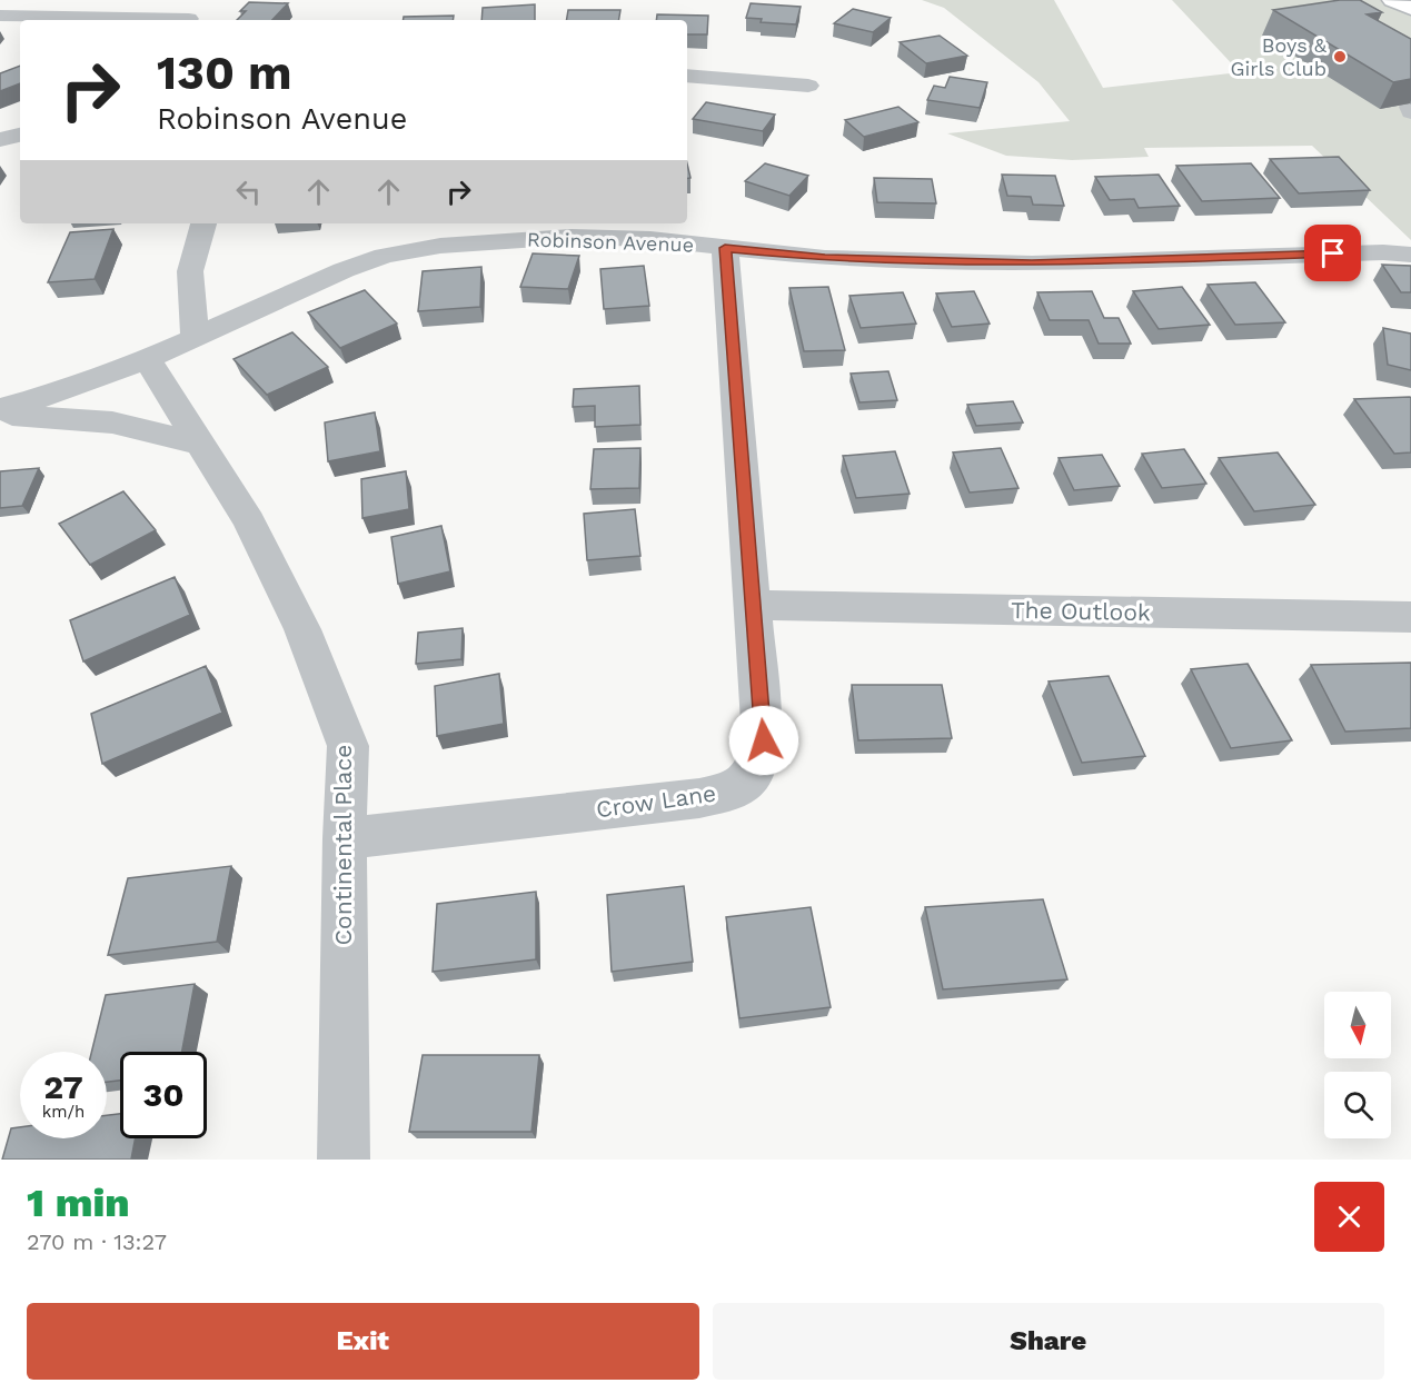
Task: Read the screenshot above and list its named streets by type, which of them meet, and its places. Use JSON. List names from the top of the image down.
{
  "streets": {
    "street": [
      "Robinson Avenue",
      "The Outlook",
      "Crow Lane",
      "Continental Place"
    ]
  },
  "crossings": [
    ["Robinson Avenue", "Crow Lane"],
    ["Robinson Avenue", "Continental Place"],
    ["The Outlook", "Crow Lane"],
    ["Crow Lane", "Continental Place"]
  ],
  "places": ["Boys & Girls Club"],
  "north": "bottom",
  "page": {
    "turn": ["130 m", "Robinson Avenue"],
    "speed": "27 km/h",
    "limit": "30",
    "heading": ["1 min", "270 m · 13:27"],
    "buttons": ["Exit", "Share"]
  }
}
